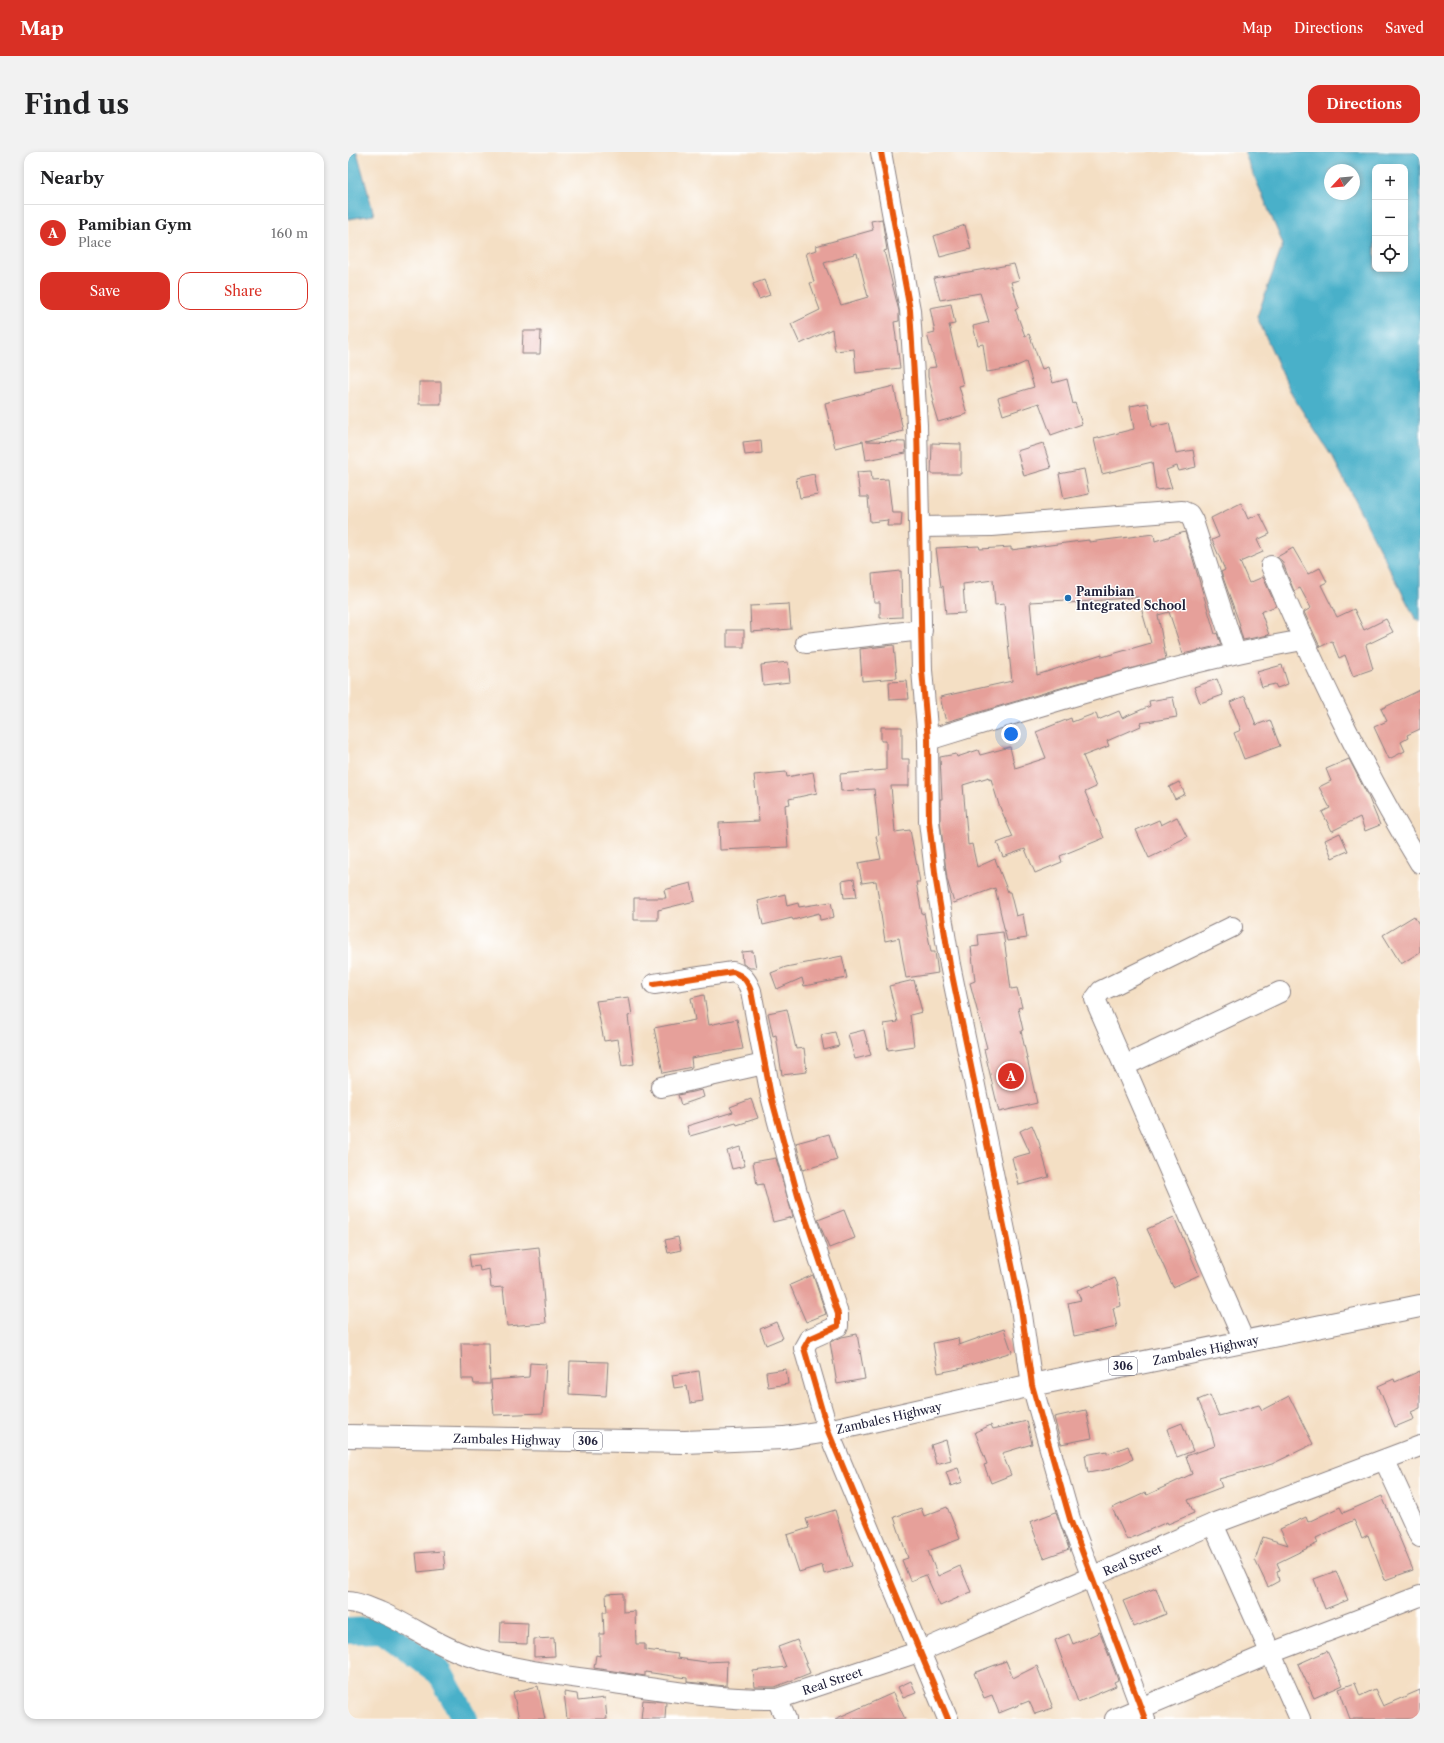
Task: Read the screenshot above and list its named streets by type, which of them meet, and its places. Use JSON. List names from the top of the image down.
{
  "streets": {
    "main road": ["Zambales Highway", "306"],
    "street": ["Real Street"]
  },
  "places": ["Pamibian Integrated School"],
  "north": "bottom left",
  "page": {
    "header": "Map",
    "nav": ["Map", "Directions", "Saved"],
    "buttons": [
      "Directions",
      ["Save", "Share"]
    ],
    "title": "Find us",
    "heading": "Nearby",
    "map_buttons": ["+", "−"],
    "list": [
      {
        "mark": "A",
        "name": "Pamibian Gym",
        "note": "Place",
        "value": "160 m"
      }
    ],
    "pins": "A"
  }
}
